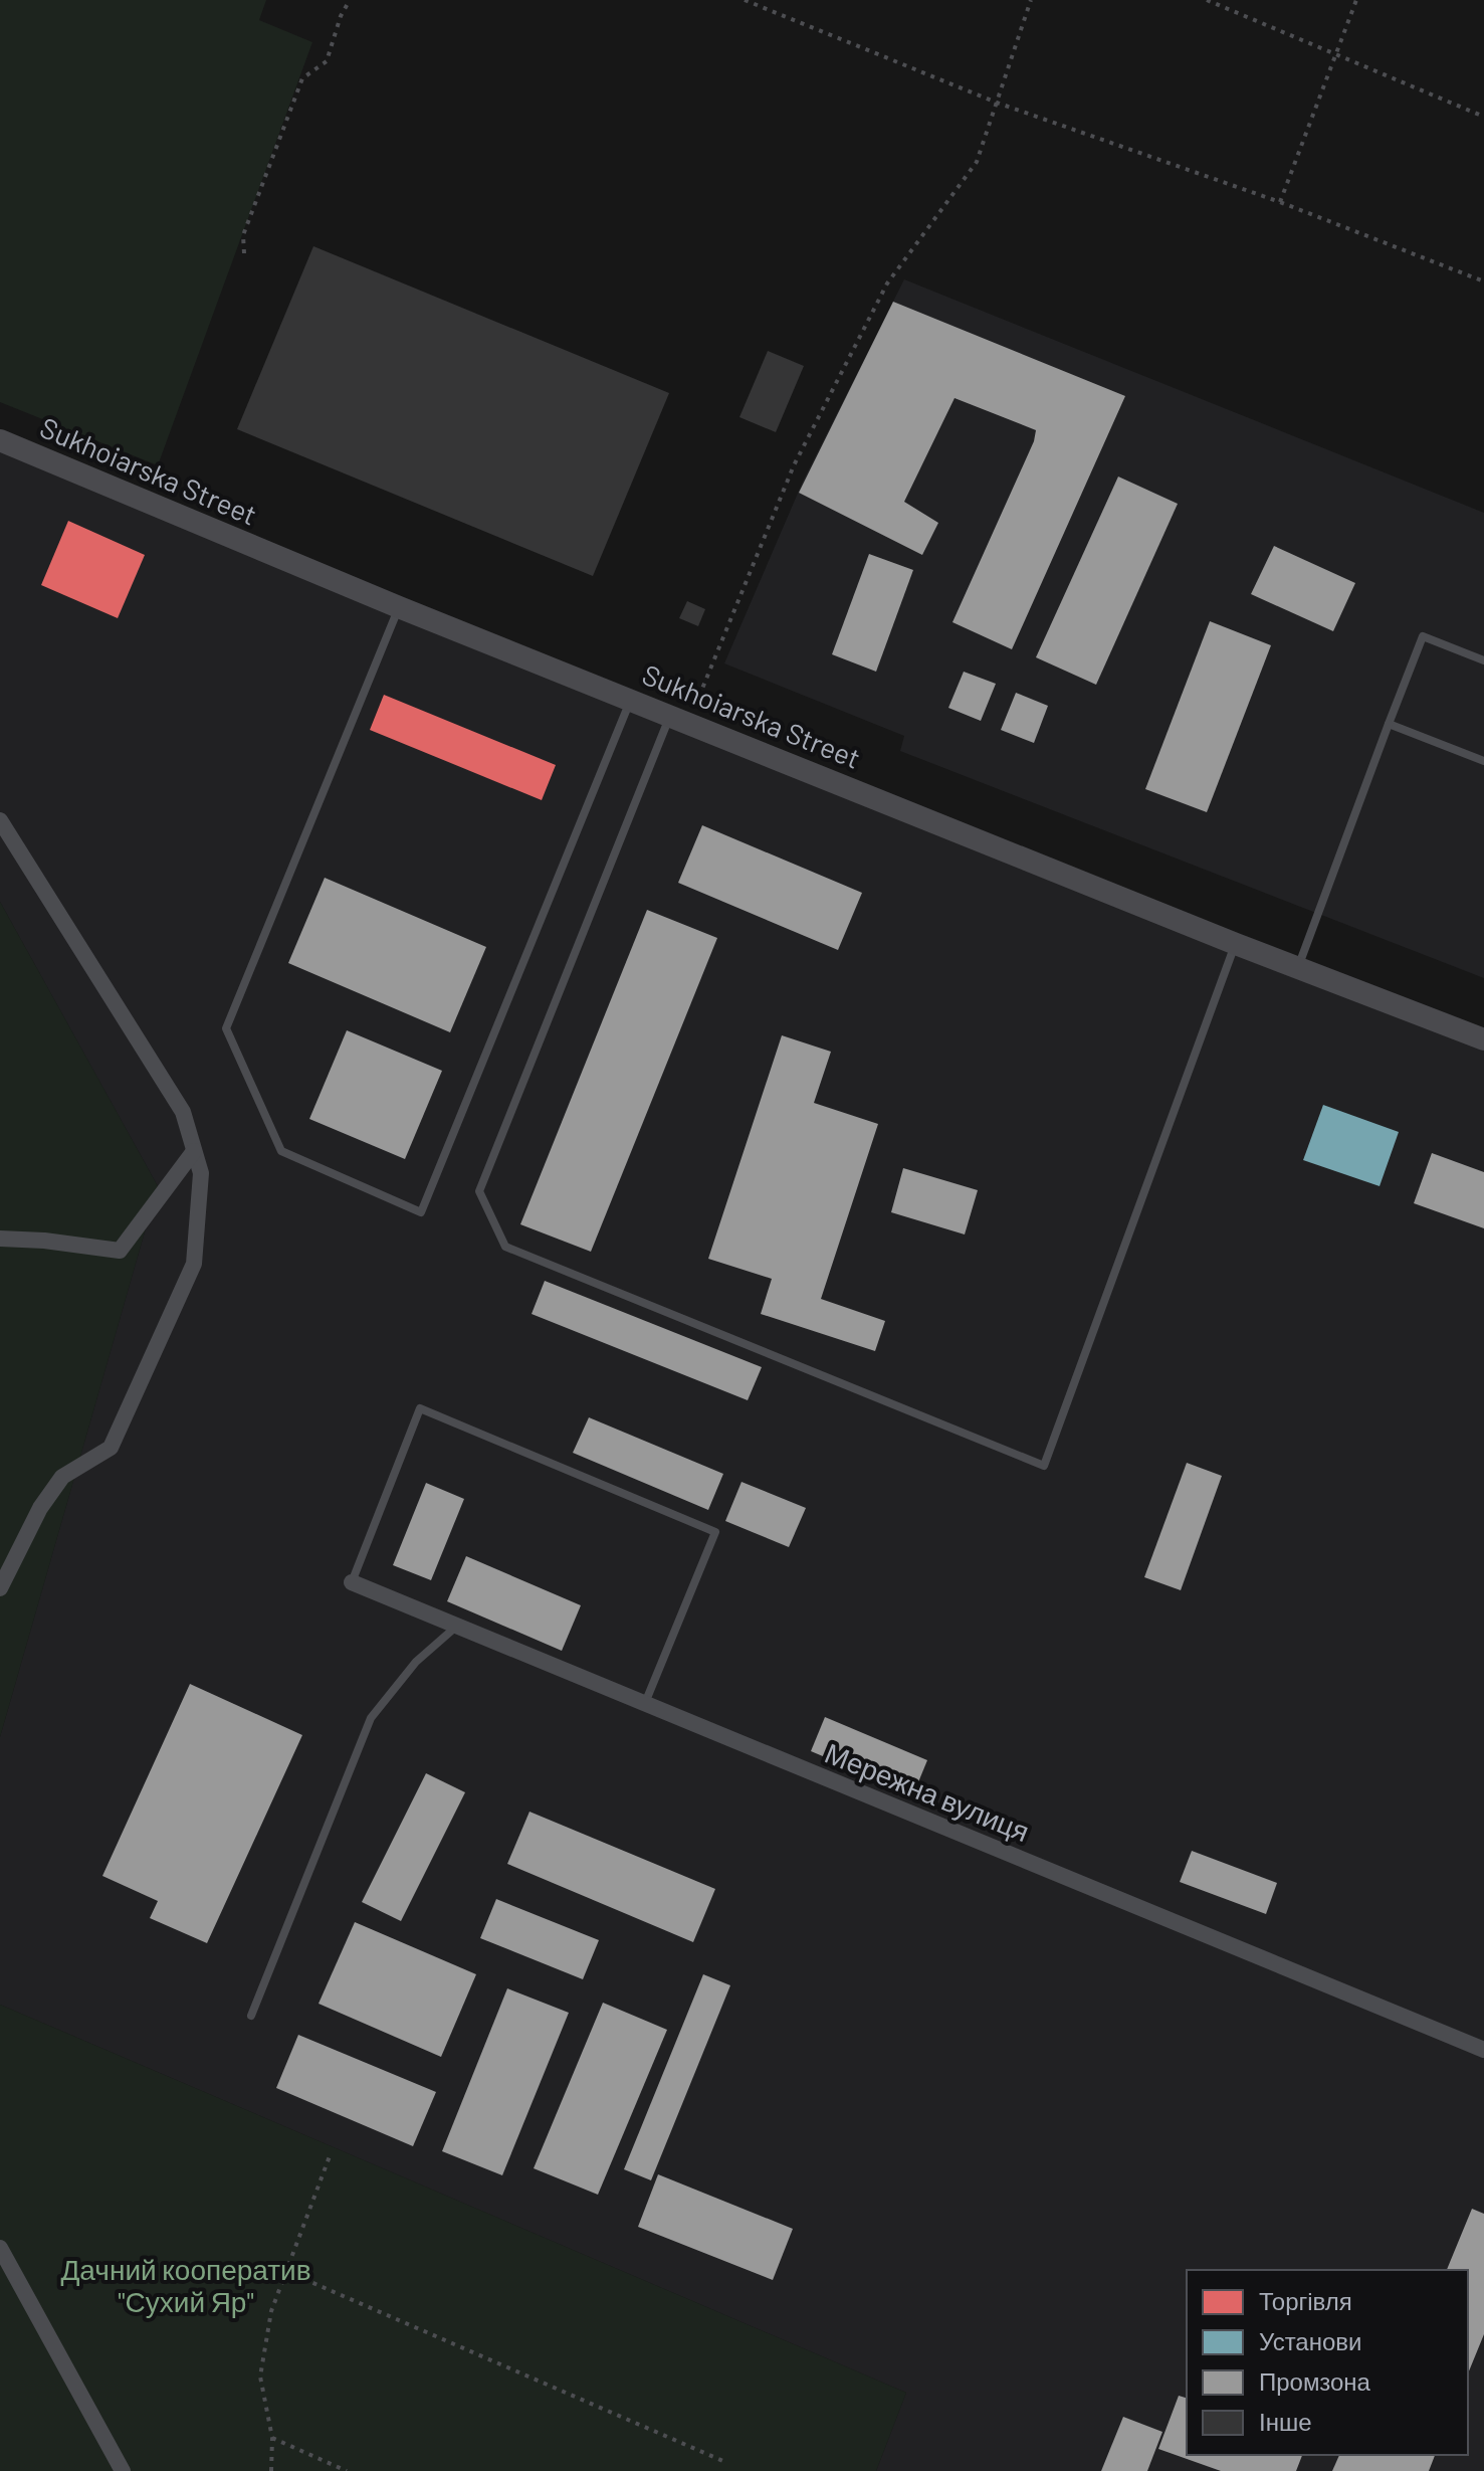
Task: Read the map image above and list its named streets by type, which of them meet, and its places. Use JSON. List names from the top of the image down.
{
  "streets": {
    "street": ["Sukhoiarska Street", "Мережна вулиця"]
  },
  "parks": ["Дачний кооператив \"Сухий Яр\""],
  "legend": [
    "Торгівля",
    "Установи",
    "Промзона",
    "Інше"
  ]
}
